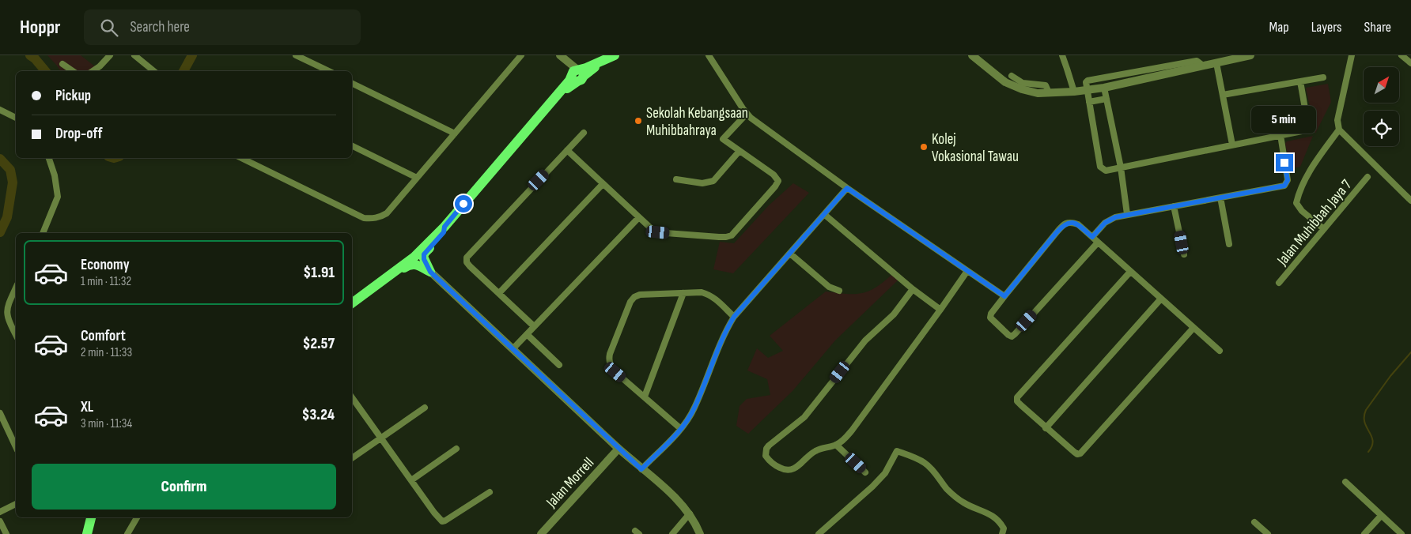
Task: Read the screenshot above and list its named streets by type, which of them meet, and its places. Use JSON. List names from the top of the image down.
{
  "streets": {
    "street": ["Jalan Muhibbah Jaya 7", "Jalan Morrell"]
  },
  "places": ["Sekolah Kebangsaan Muhibbahraya", "Kolej Vokasional Tawau"],
  "north": "top right",
  "page": {
    "header": "Hoppr",
    "search": "Search here",
    "nav": ["Map", "Layers", "Share"],
    "banner": ["Pickup", "Drop-off"],
    "bubble": "5 min",
    "list": [
      {
        "name": "Economy",
        "note": "1 min · 11:32",
        "value": "$1.91"
      },
      {
        "name": "Comfort",
        "note": "2 min · 11:33",
        "value": "$2.57"
      },
      {
        "name": "XL",
        "note": "3 min · 11:34",
        "value": "$3.24"
      }
    ],
    "buttons": "Confirm"
  }
}
